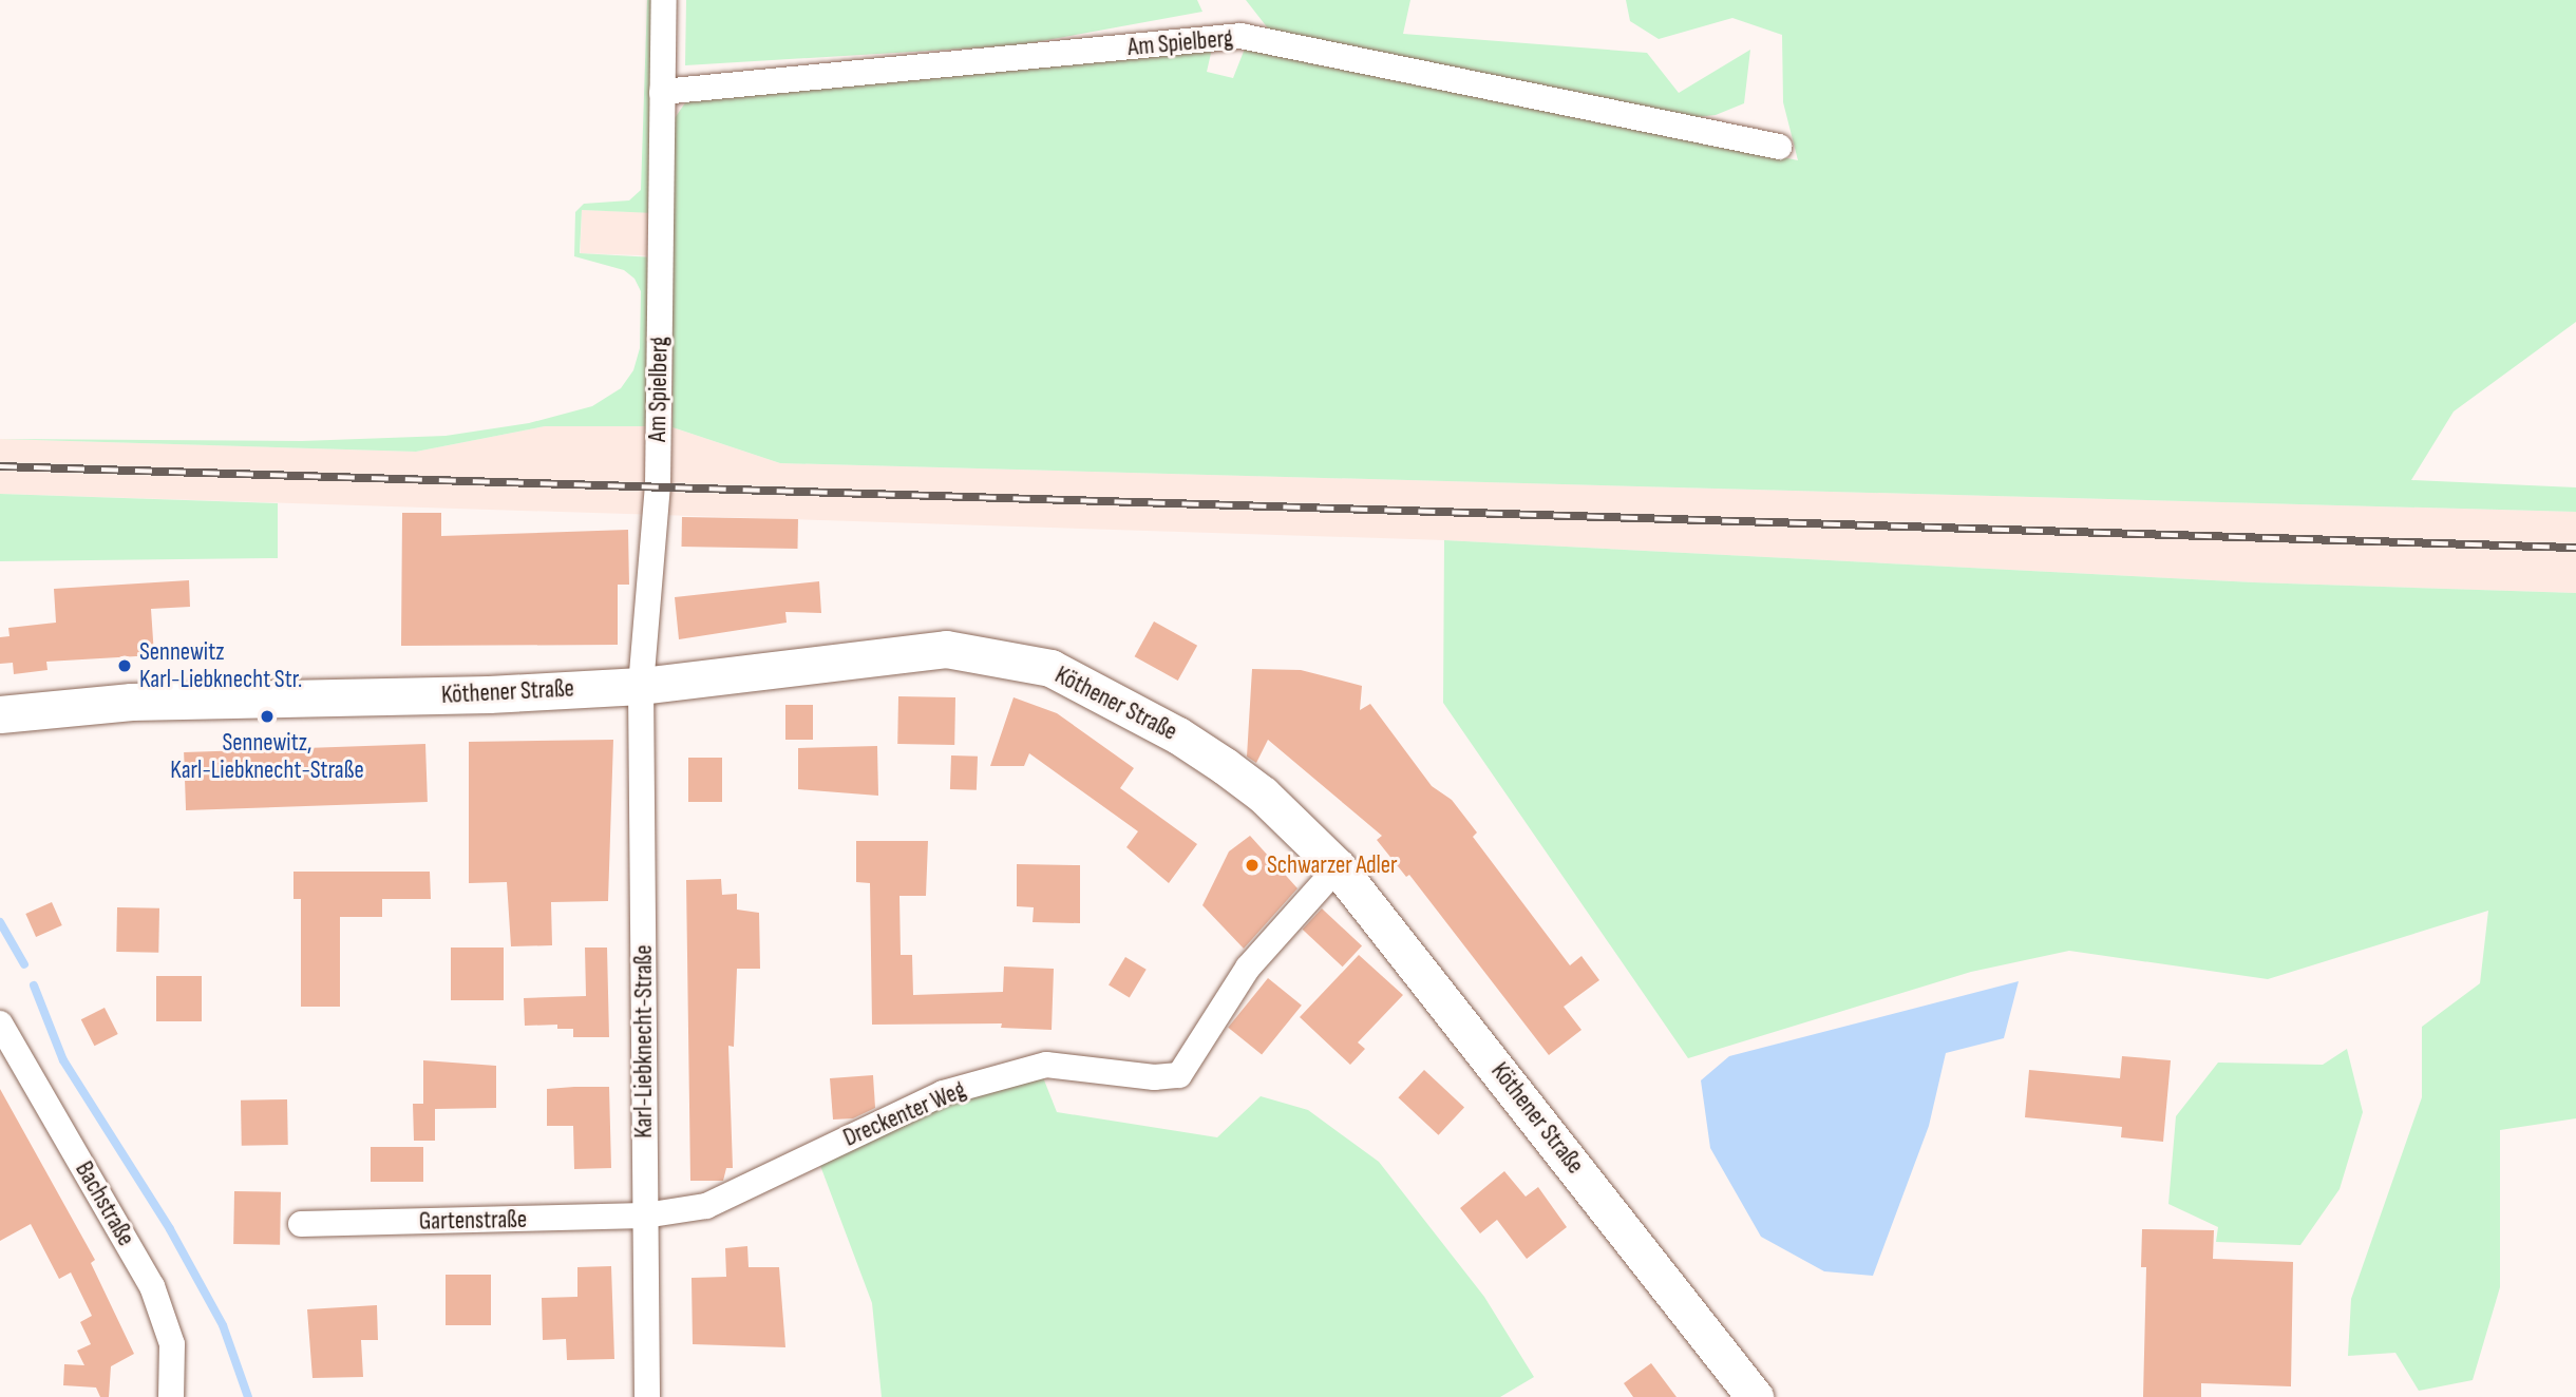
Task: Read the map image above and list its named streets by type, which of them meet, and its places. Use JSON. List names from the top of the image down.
{
  "streets": {
    "main road": ["Köthener Straße"],
    "street": [
      "Am Spielberg",
      "Karl-Liebknecht-Straße",
      "Dreckenter Weg",
      "Bachstraße",
      "Gartenstraße"
    ]
  },
  "crossings": [
    ["Am Spielberg", "Köthener Straße"],
    ["Am Spielberg", "Karl-Liebknecht-Straße"],
    ["Köthener Straße", "Karl-Liebknecht-Straße"],
    ["Köthener Straße", "Dreckenter Weg"],
    ["Karl-Liebknecht-Straße", "Dreckenter Weg"],
    ["Karl-Liebknecht-Straße", "Gartenstraße"],
    ["Dreckenter Weg", "Gartenstraße"]
  ],
  "places": ["Sennewitz Karl-Liebknecht Str.", "Sennewitz, Karl-Liebknecht-Straße", "Schwarzer Adler"]
}
